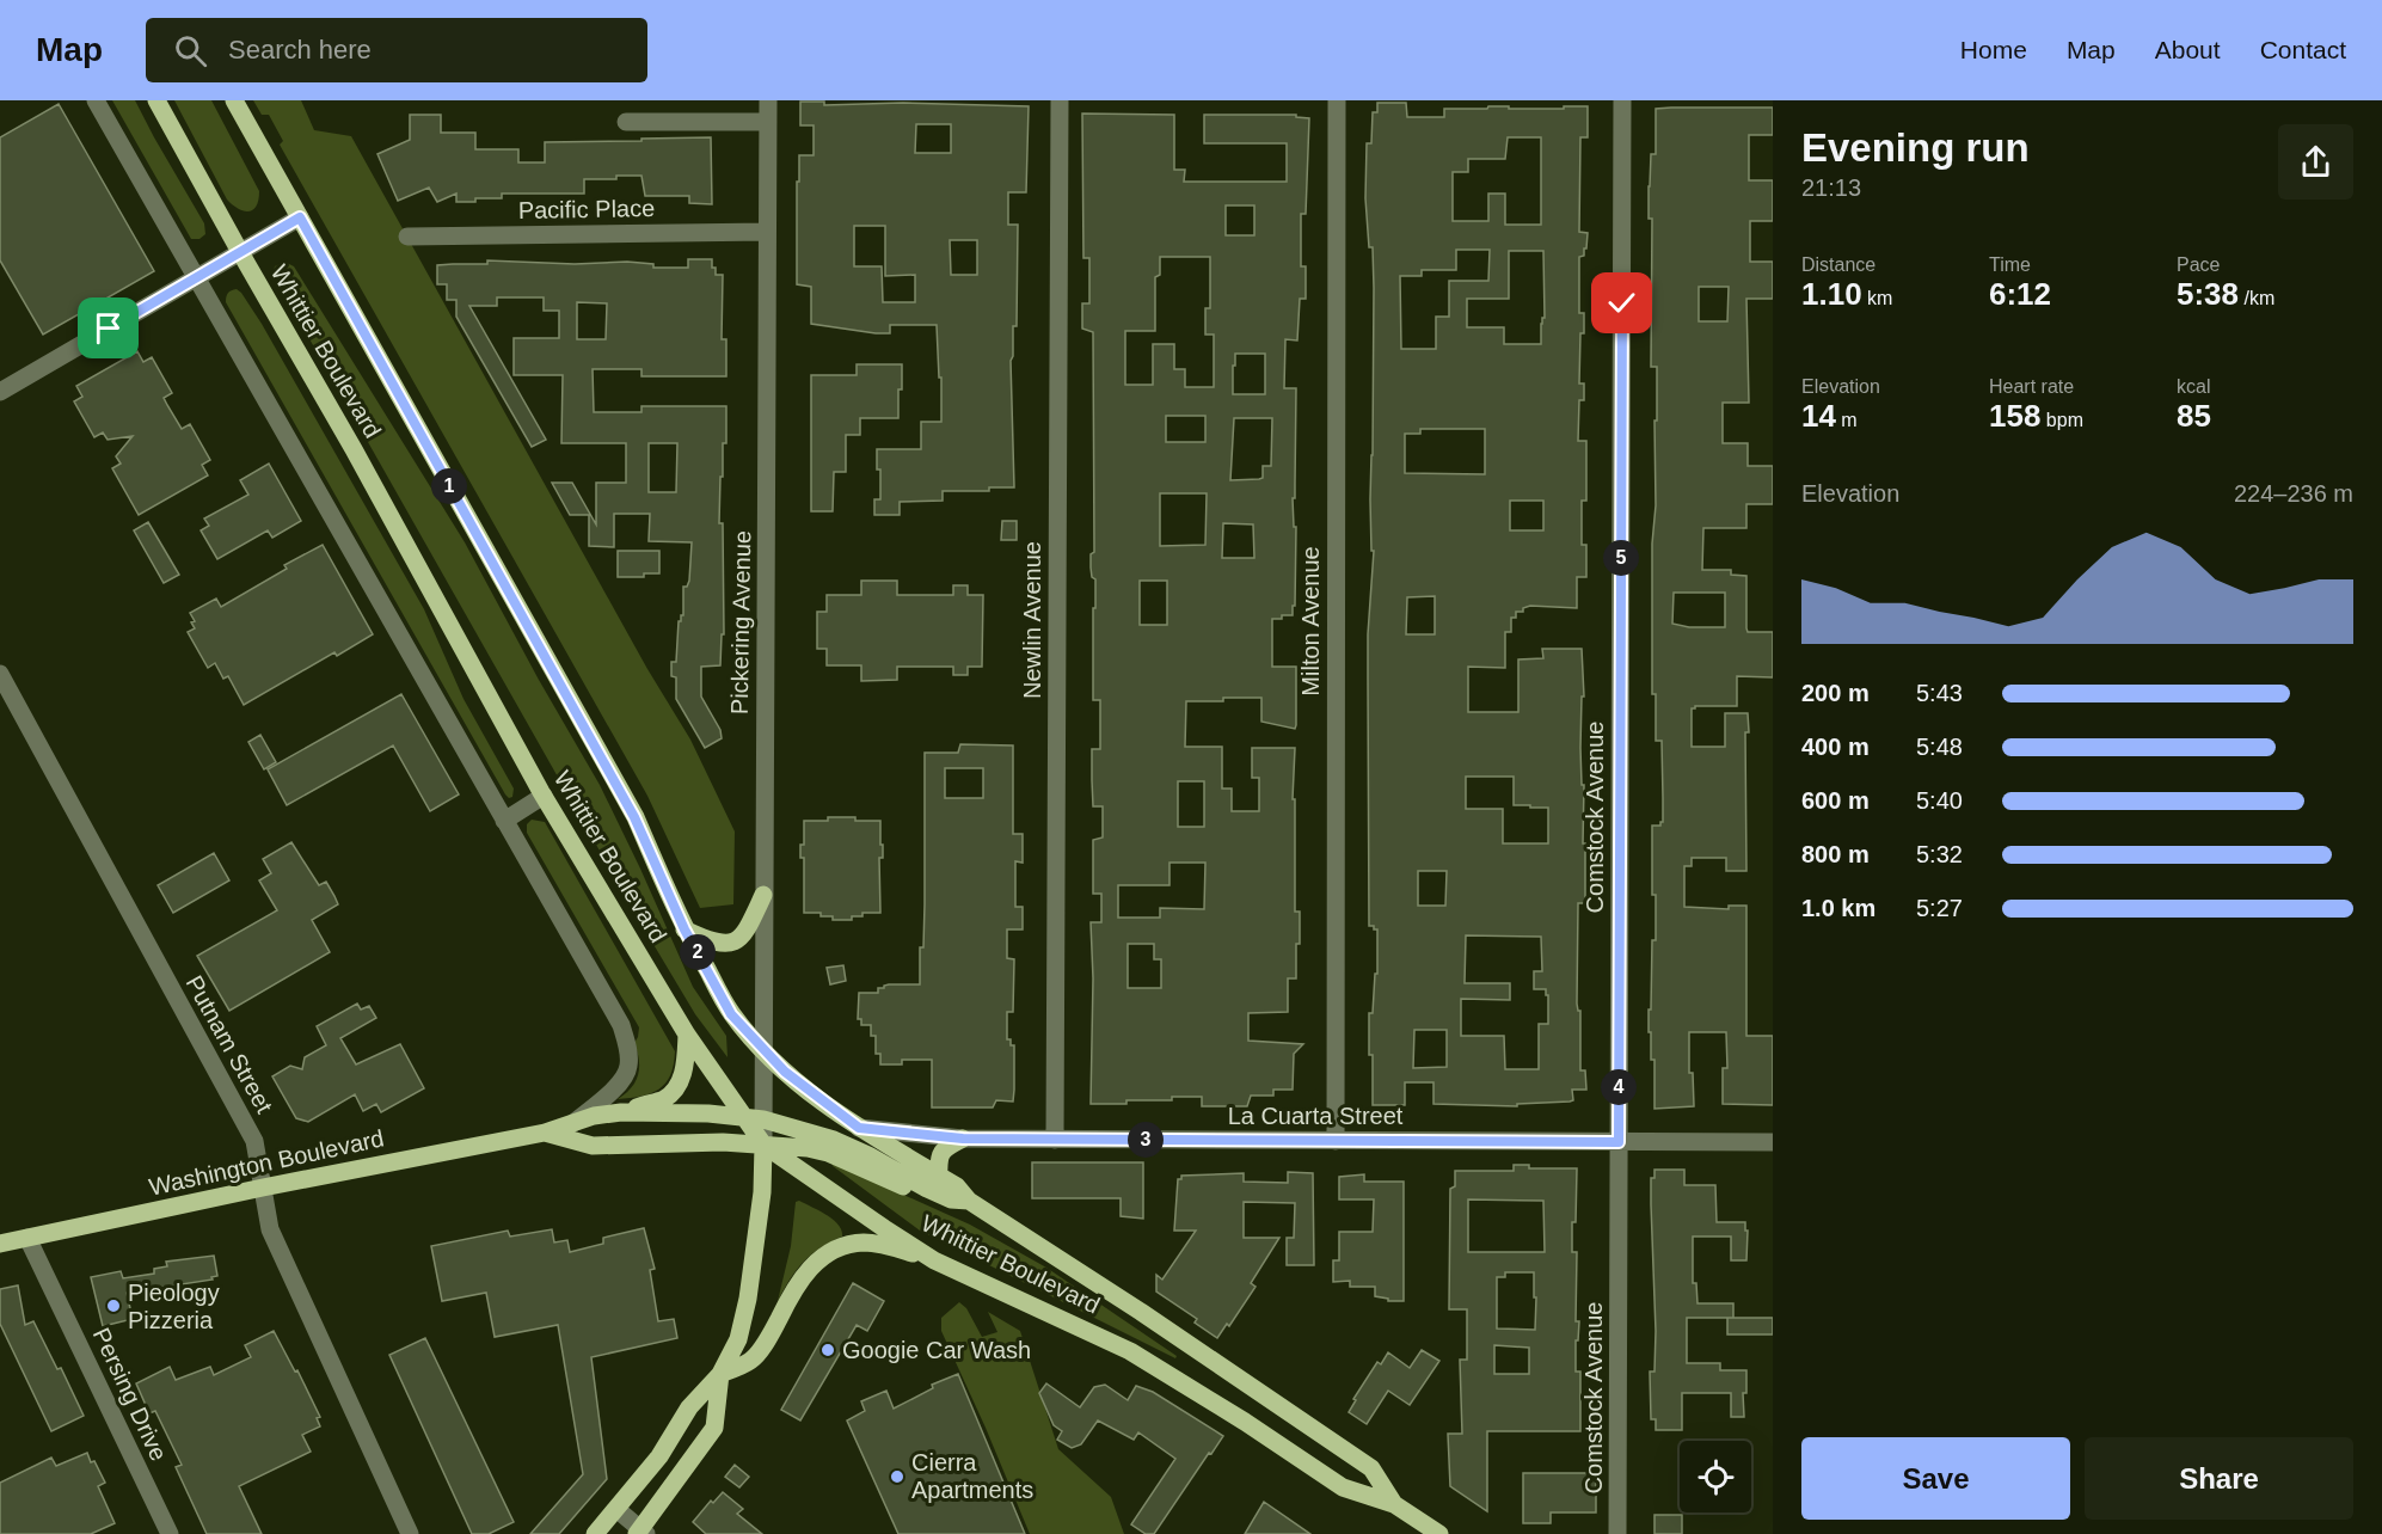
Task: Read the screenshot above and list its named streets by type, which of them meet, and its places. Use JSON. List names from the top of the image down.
{
  "streets": {
    "main road": ["Whittier Boulevard", "Washington Boulevard"],
    "street": [
      "Pacific Place",
      "Newlin Avenue",
      "Milton Avenue",
      "Pickering Avenue",
      "Comstock Avenue",
      "Putnam Street",
      "La Cuarta Street",
      "Persing Drive"
    ]
  },
  "crossings": [
    ["Pacific Place", "Pickering Avenue"],
    ["Whittier Boulevard", "Pickering Avenue"],
    ["Whittier Boulevard", "La Cuarta Street"],
    ["Whittier Boulevard", "Washington Boulevard"],
    ["Newlin Avenue", "La Cuarta Street"],
    ["Milton Avenue", "La Cuarta Street"],
    ["Pickering Avenue", "Washington Boulevard"],
    ["Comstock Avenue", "La Cuarta Street"],
    ["Putnam Street", "Washington Boulevard"],
    ["Washington Boulevard", "Persing Drive"]
  ],
  "places": ["Pieology Pizzeria", "Googie Car Wash", "Cierra Apartments"],
  "page": {
    "header": "Map",
    "search": "Search here",
    "nav": [
      "Home",
      "Map",
      "About",
      "Contact"
    ],
    "heading": ["Evening run", "21:13"],
    "stats": [
      ["Distance", "1.10 km"],
      ["Time", "6:12"],
      ["Pace", "5:38 /km"],
      ["Elevation", "14 m"],
      ["Heart rate", "158 bpm"],
      ["kcal", "85"]
    ],
    "chart": ["Elevation", "224–236 m"],
    "pins": [
      "1",
      "5",
      "2",
      "4",
      "3"
    ],
    "list": [
      {
        "name": "200 m",
        "note": "5:43"
      },
      {
        "name": "400 m",
        "note": "5:48"
      },
      {
        "name": "600 m",
        "note": "5:40"
      },
      {
        "name": "800 m",
        "note": "5:32"
      },
      {
        "name": "1.0 km",
        "note": "5:27"
      }
    ],
    "buttons": ["Save", "Share"]
  }
}
